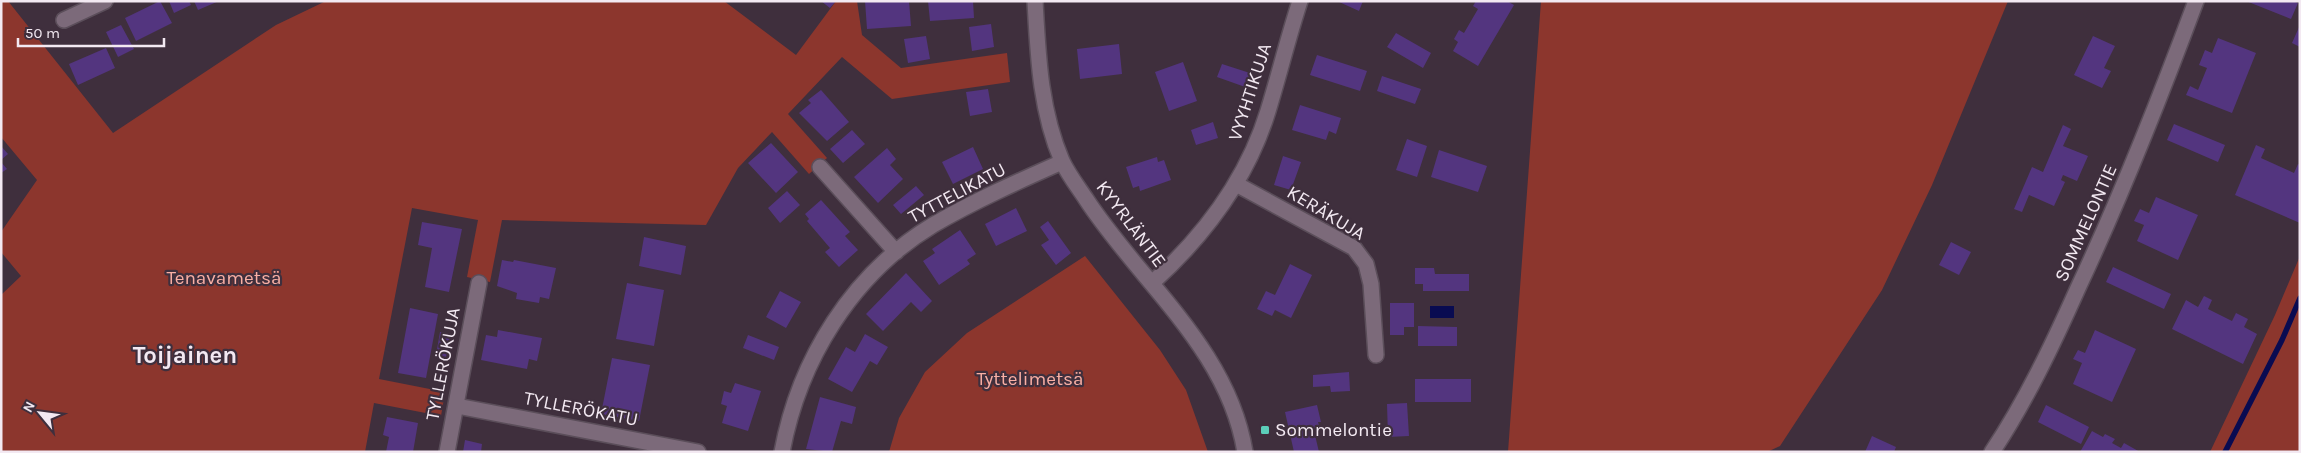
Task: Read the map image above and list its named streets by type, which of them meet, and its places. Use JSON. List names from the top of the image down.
{
  "streets": {
    "street": [
      "VYYHTIKUJA",
      "TYTTELIKATU",
      "KERÄKUJA",
      "SOMMELONTIE",
      "KYYRLÄNTIE",
      "TYLLERÖKUJA",
      "TYLLERÖKATU"
    ]
  },
  "crossings": [
    ["VYYHTIKUJA", "KERÄKUJA"],
    ["VYYHTIKUJA", "KYYRLÄNTIE"],
    ["TYTTELIKATU", "KYYRLÄNTIE"],
    ["TYLLERÖKUJA", "TYLLERÖKATU"]
  ],
  "districts": ["Toijainen"],
  "parks": ["Tenavametsä", "Tyttelimetsä"],
  "places": {
    "transit": ["Sommelontie"]
  },
  "scale_bar": "50 m",
  "north": "top left"
}
